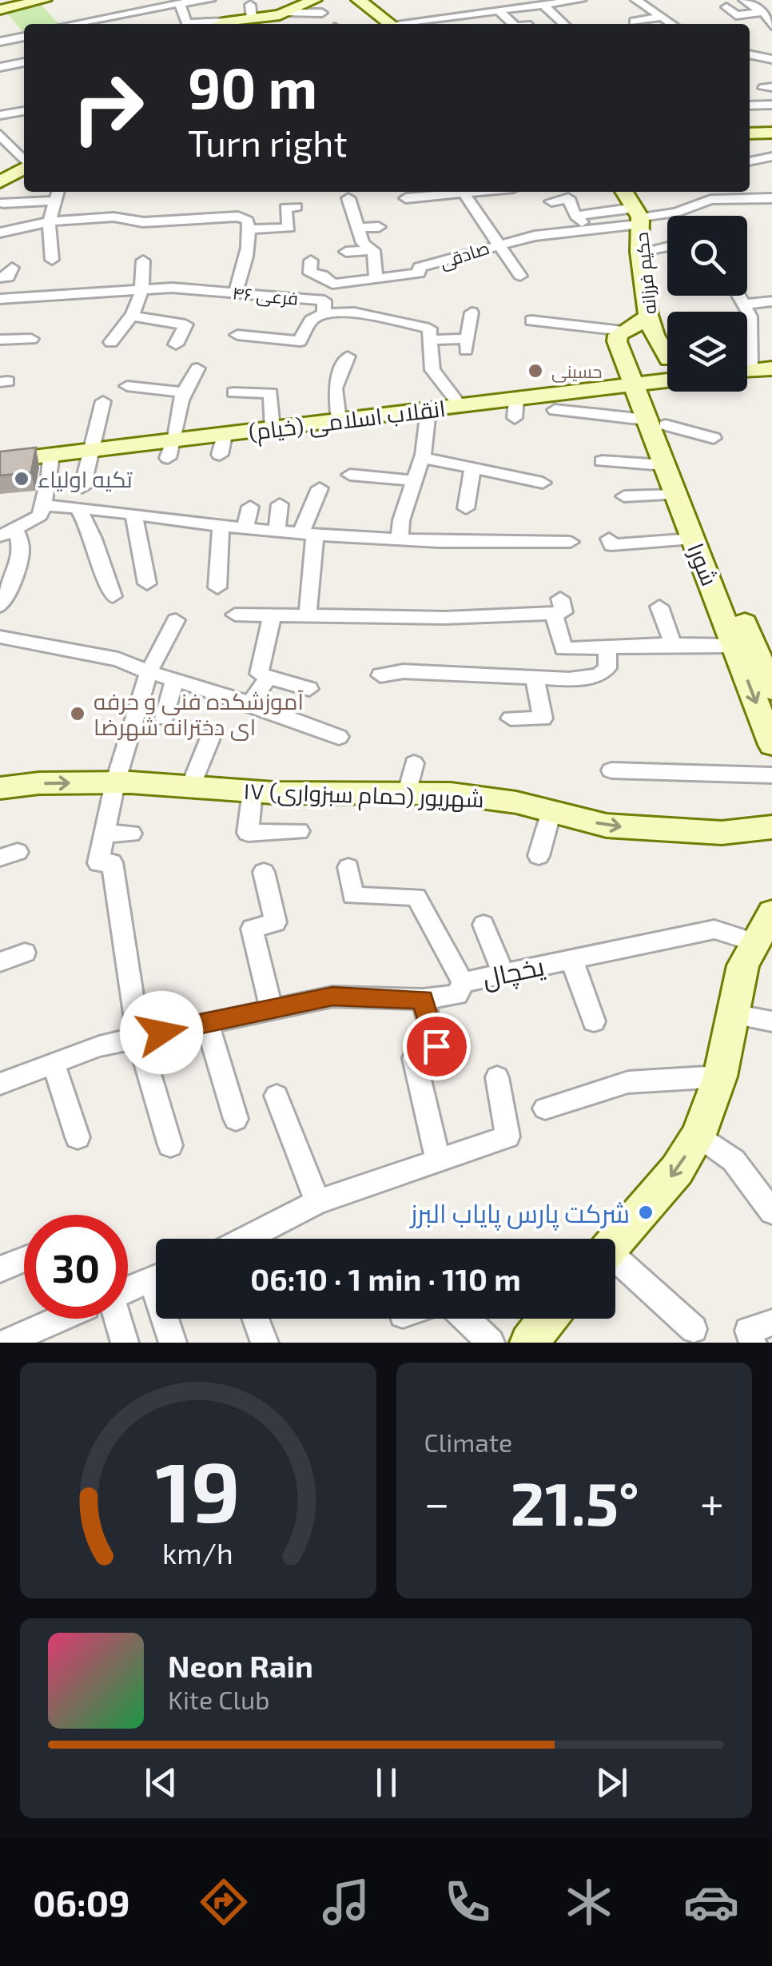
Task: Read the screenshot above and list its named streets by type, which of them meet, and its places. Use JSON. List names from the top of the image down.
{
  "streets": {
    "street": [
      "صادقی",
      "حکیم فرزانه",
      "فرعی ۴۶",
      "انقلاب اسلامی (خیام)",
      "شورا",
      "۱۷ شهریور (حمام سبزواری)",
      "یخچال"
    ]
  },
  "crossings": [
    ["صادقی", "حکیم فرزانه"],
    ["انقلاب اسلامی (خیام)", "شورا"]
  ],
  "places": [
    "حسینی",
    "تکیه اولیاء",
    "آموزشکده فنی و حرفه ای دخترانه شهرضا",
    "شرکت پارس پایاب البرز"
  ],
  "page": {
    "turn": ["90 m", "Turn right"],
    "limit": "30",
    "trip": "06:10 · 1 min · 110 m",
    "tile": "Climate",
    "heat": ["−", "21.5°", "+"],
    "song": ["Neon Rain", "Kite Club"],
    "tabs": "06:09",
    "gauge": ["19", "km/h"]
  }
}
